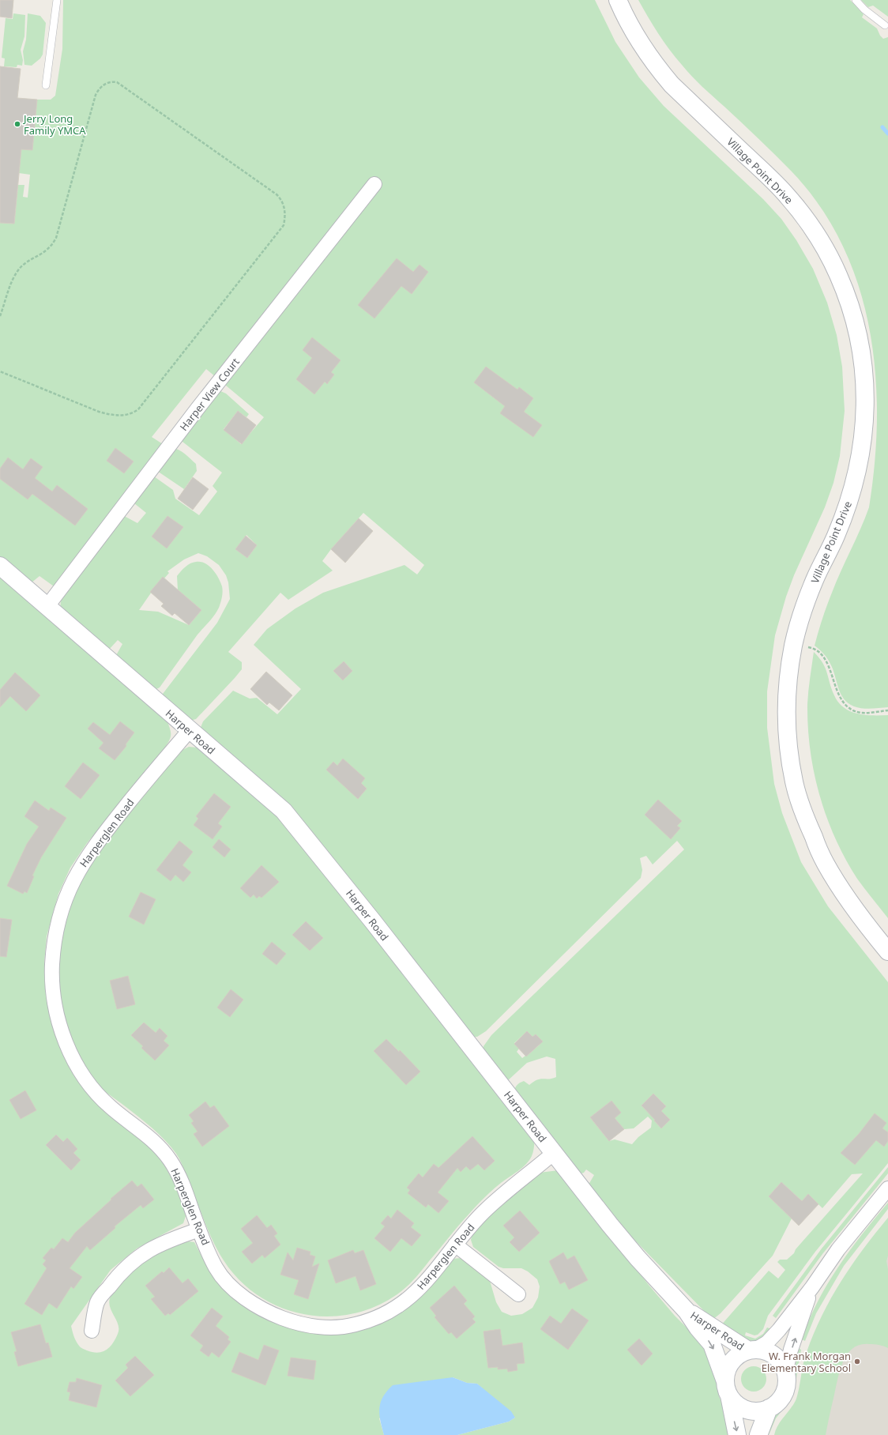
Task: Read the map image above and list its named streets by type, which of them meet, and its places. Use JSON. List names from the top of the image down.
{
  "streets": {
    "main road": ["Village Point Drive", "Harper Road"],
    "street": ["Harper View Court", "Harperglen Road"]
  },
  "crossings": [
    ["Harper View Court", "Harper Road"],
    ["Harper Road", "Harperglen Road"]
  ],
  "places": ["Jerry Long Family YMCA", "W. Frank Morgan Elementary School"]
}
